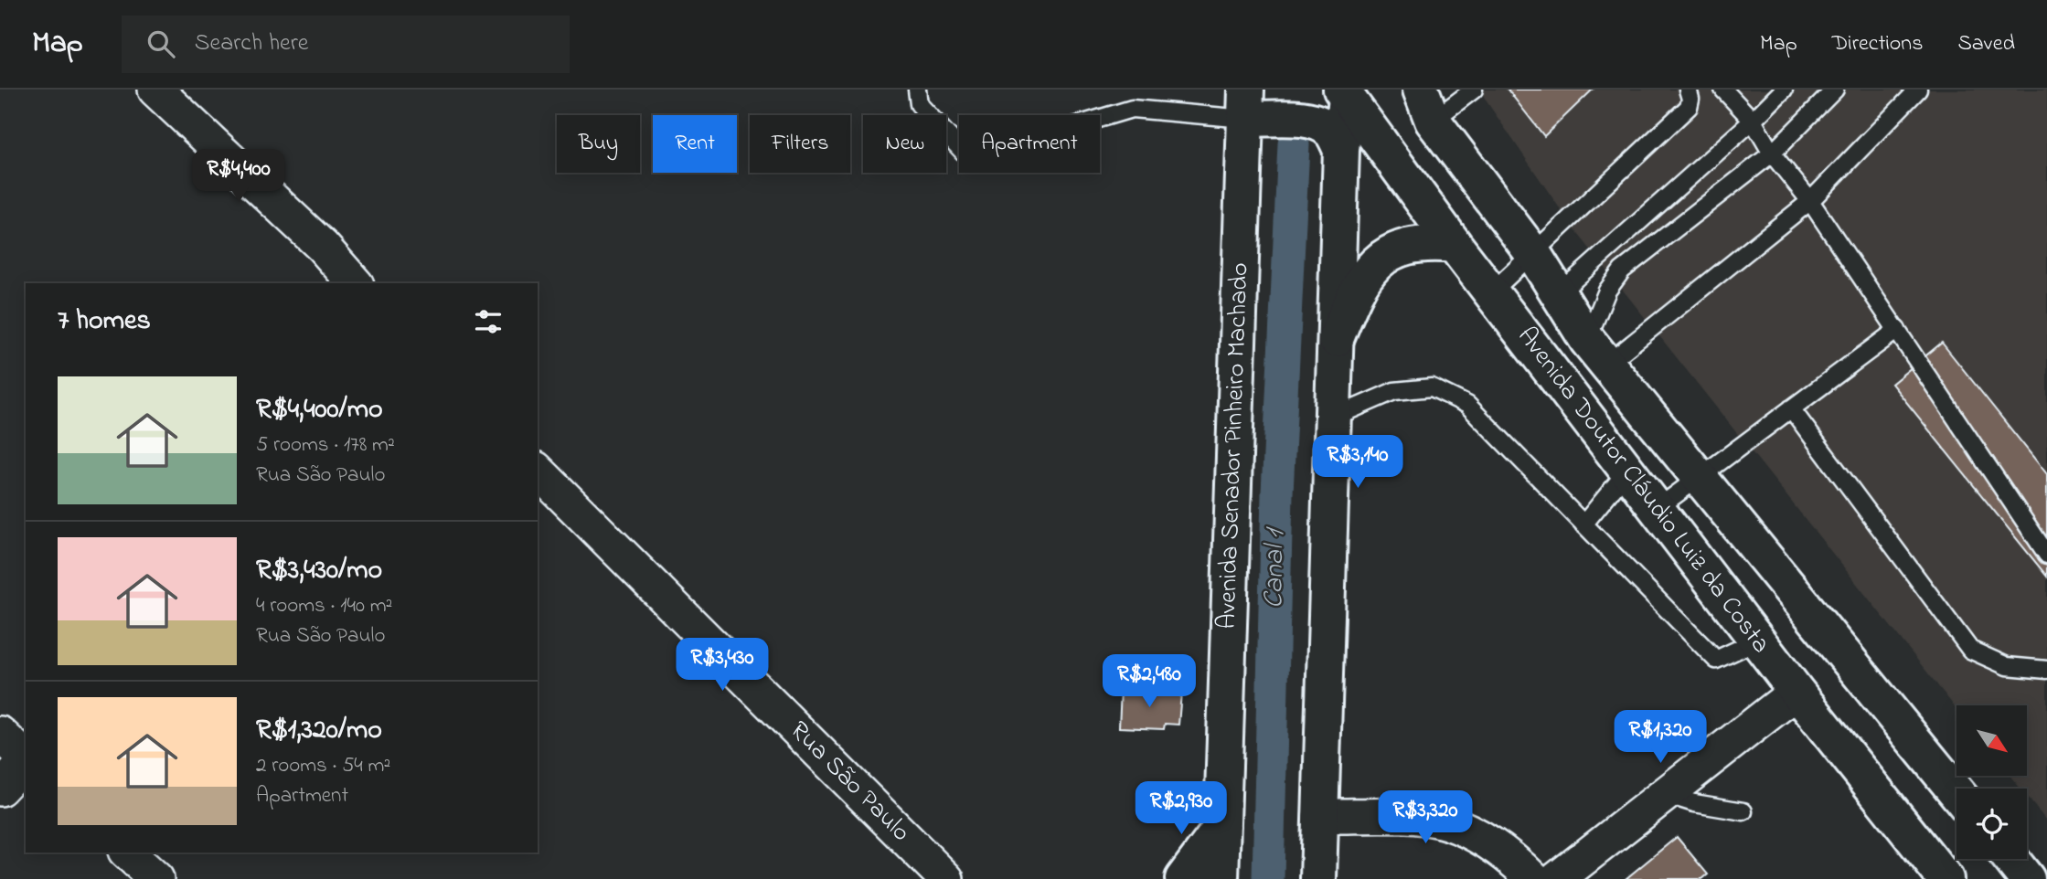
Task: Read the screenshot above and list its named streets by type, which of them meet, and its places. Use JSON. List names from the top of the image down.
{
  "streets": {
    "main road": ["Avenida Senador Pinheiro Machado", "Avenida Doutor Cláudio Luiz da Costa"],
    "street": ["Rua São Paulo"]
  },
  "water": ["Canal 1"],
  "north": "bottom right",
  "page": {
    "header": "Map",
    "search": "Search here",
    "nav": ["Map", "Directions", "Saved"],
    "chip": [
      "Buy",
      "Rent",
      "Filters",
      "New",
      "Apartment"
    ],
    "price": [
      "R$4,400",
      "R$3,140",
      "R$3,430",
      "R$2,480",
      "R$1,320",
      "R$2,930",
      "R$3,320"
    ],
    "heading": "7 homes",
    "list": [
      {
        "name": "R$4,400/mo",
        "note": "5 rooms · 178 m² · Rua São Paulo"
      },
      {
        "name": "R$3,430/mo",
        "note": "4 rooms · 140 m² · Rua São Paulo"
      },
      {
        "name": "R$1,320/mo",
        "note": "2 rooms · 54 m² · Apartment"
      }
    ]
  }
}
